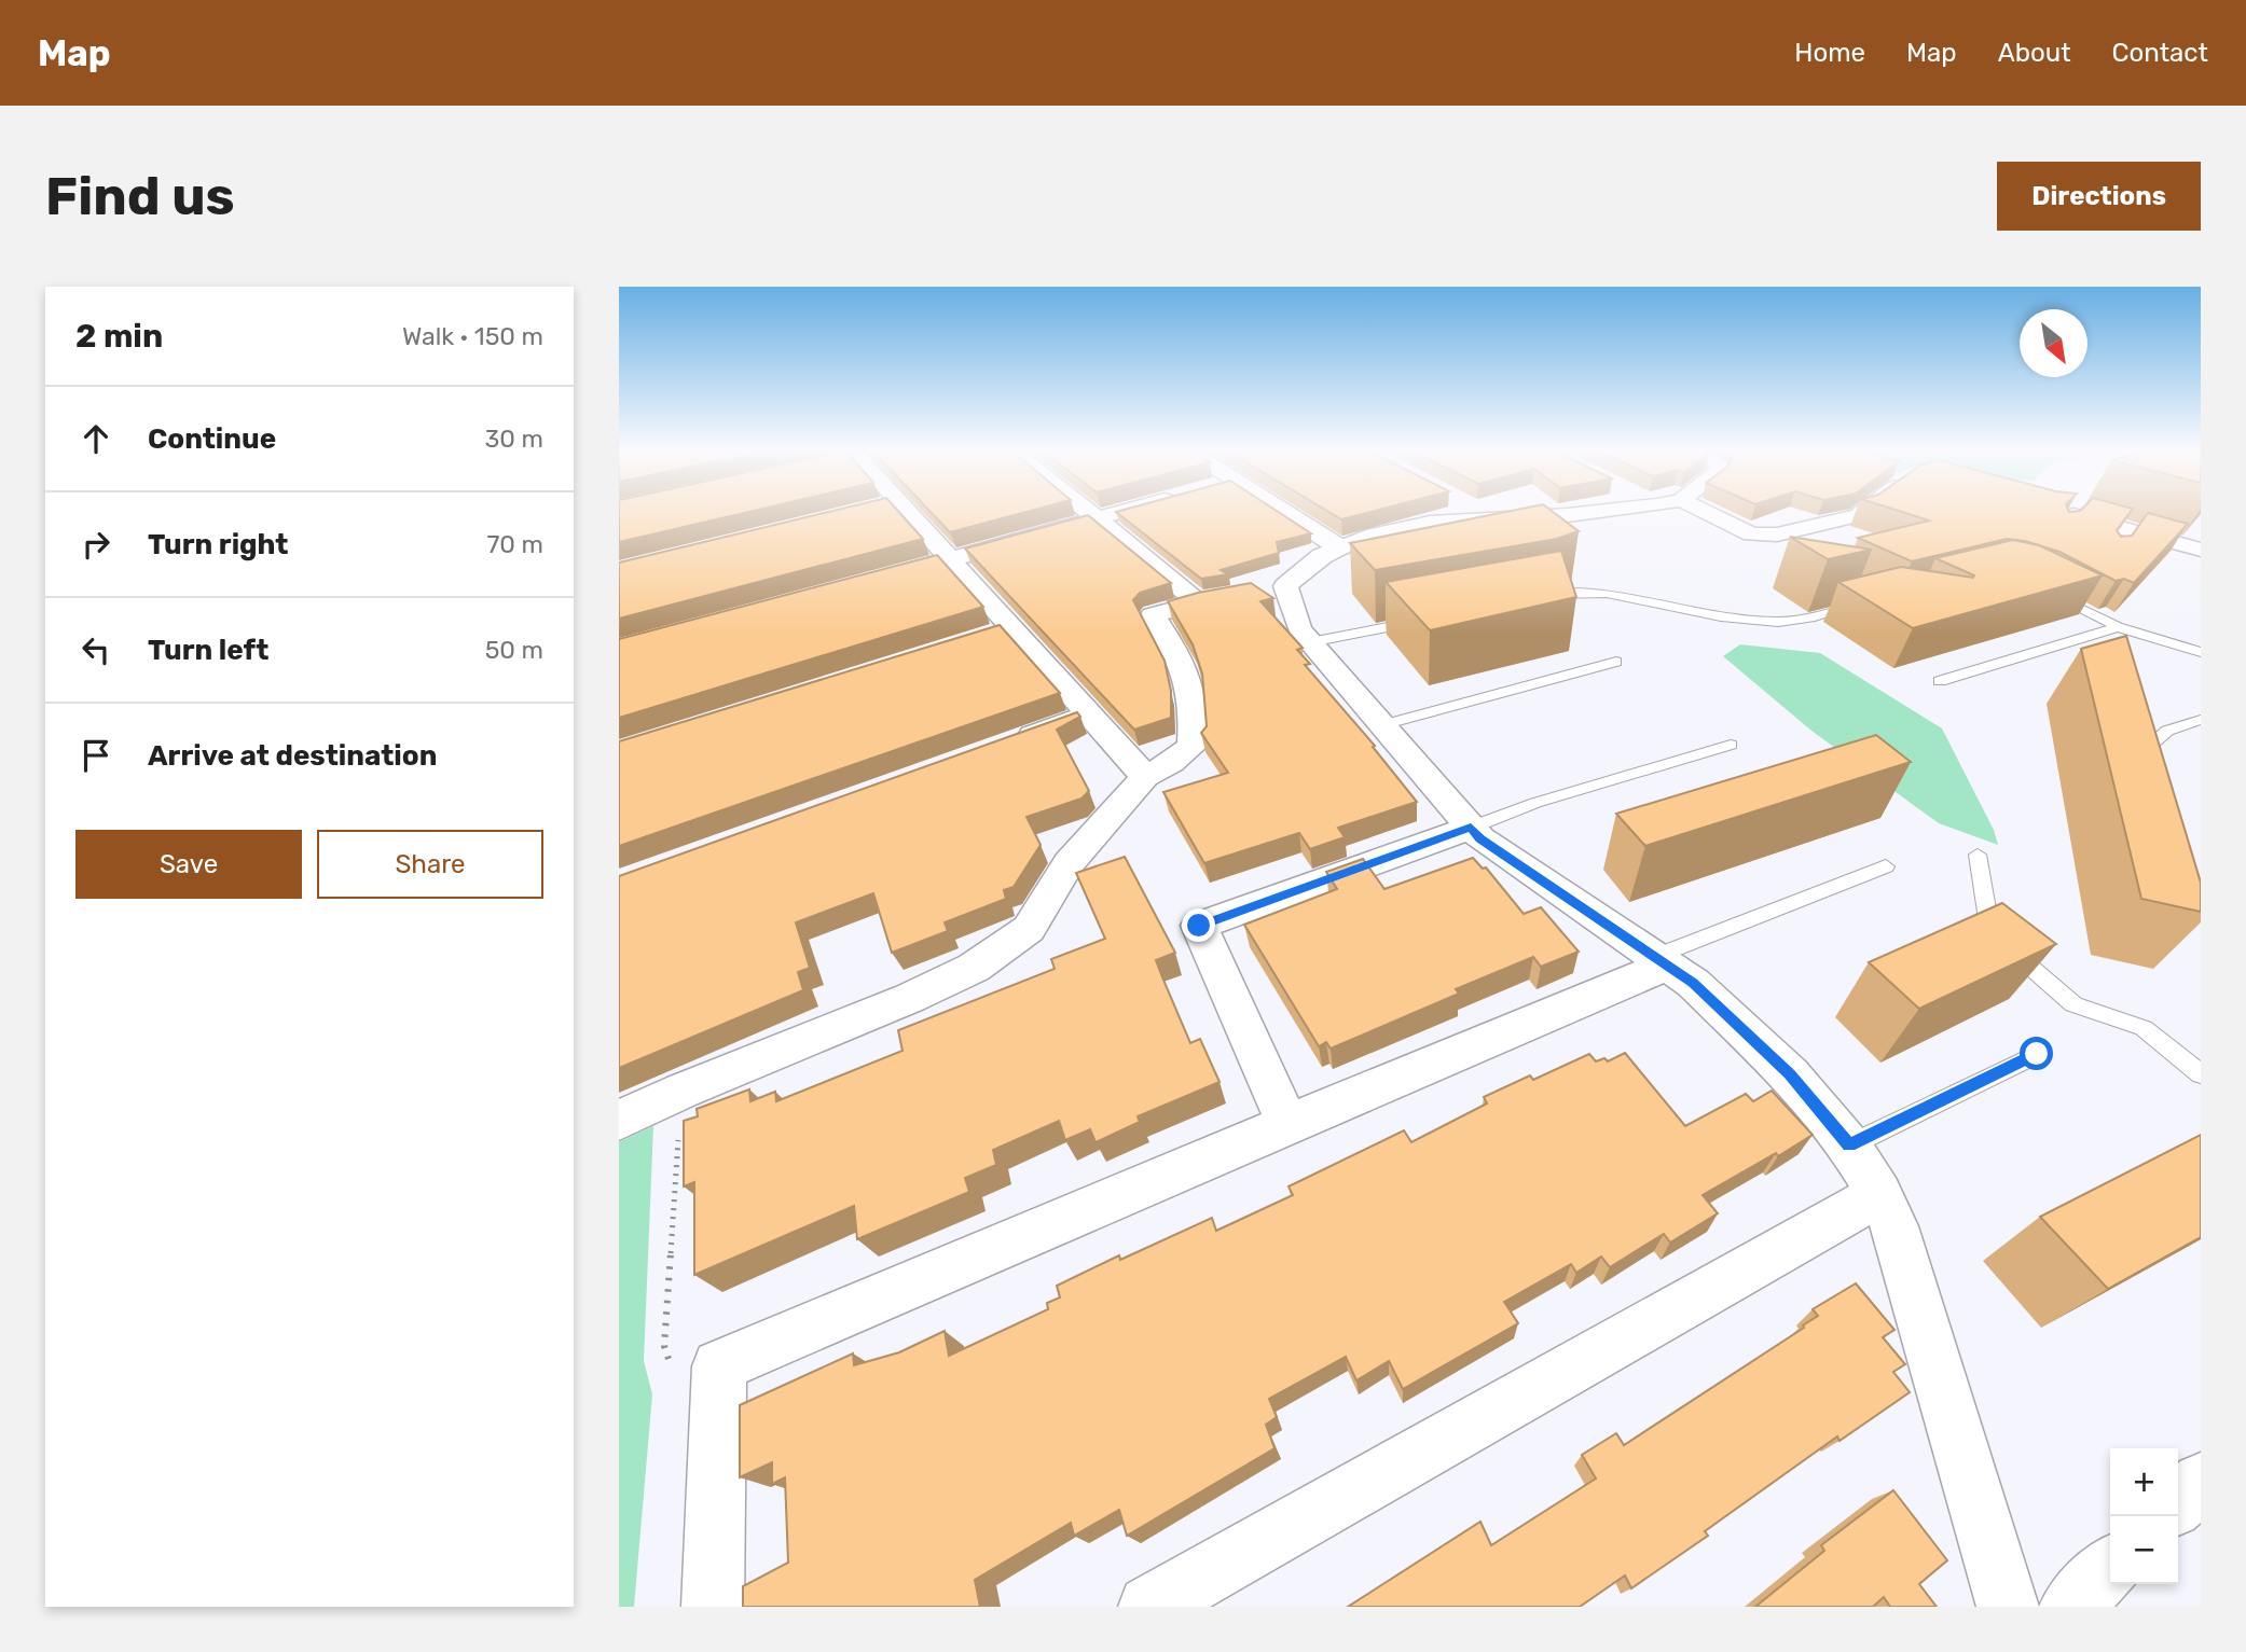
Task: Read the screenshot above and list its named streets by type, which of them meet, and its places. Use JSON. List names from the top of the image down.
{
  "north": "bottom right",
  "page": {
    "header": "Map",
    "nav": [
      "Home",
      "Map",
      "About",
      "Contact"
    ],
    "buttons": [
      "Directions",
      ["Save", "Share"]
    ],
    "title": "Find us",
    "heading": ["2 min", "Walk · 150 m"],
    "list": [
      ["Continue", "30 m"],
      ["Turn right", "70 m"],
      ["Turn left", "50 m"],
      "Arrive at destination"
    ],
    "map_buttons": ["+", "−"]
  }
}
